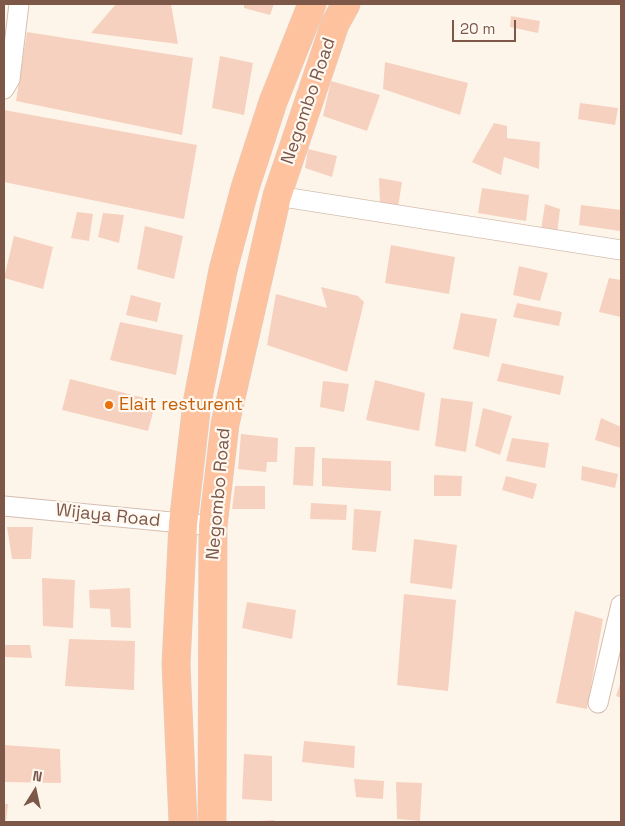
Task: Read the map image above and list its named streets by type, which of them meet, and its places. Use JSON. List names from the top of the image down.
{
  "streets": {
    "highway": ["Negombo Road"],
    "street": ["Wijaya Road"]
  },
  "crossings": [
    ["Negombo Road", "Wijaya Road"]
  ],
  "places": ["Elait resturent"],
  "scale_bar": "20 m",
  "north": "top"
}
